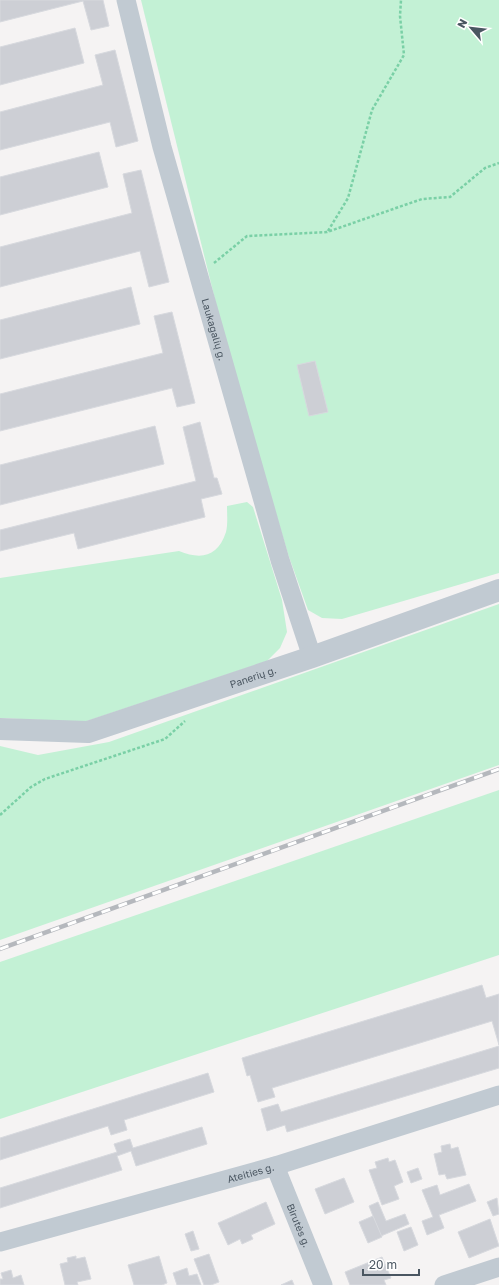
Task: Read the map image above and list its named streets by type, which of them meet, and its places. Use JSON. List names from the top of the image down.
{
  "streets": {
    "street": [
      "Laukagalių g.",
      "Panerių g.",
      "Ateities g.",
      "Birutės g."
    ]
  },
  "crossings": [
    ["Laukagalių g.", "Panerių g."],
    ["Ateities g.", "Birutės g."]
  ],
  "scale_bar": "20 m",
  "north": "top left"
}
